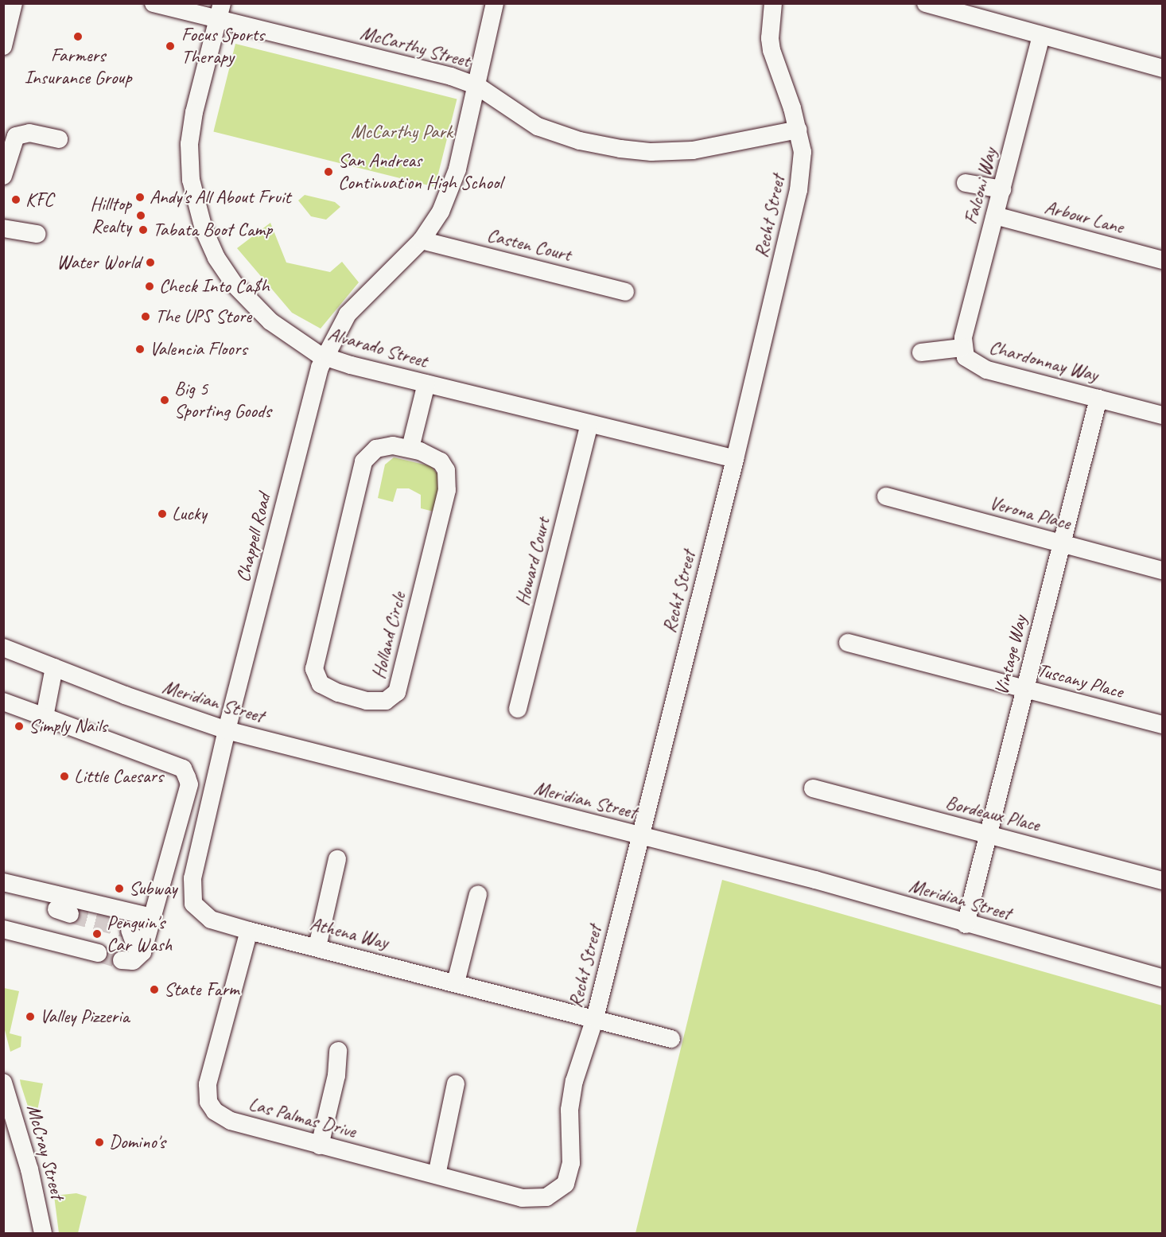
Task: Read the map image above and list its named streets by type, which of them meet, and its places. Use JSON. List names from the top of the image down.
{
  "streets": {
    "street": [
      "McCarthy Street",
      "Falconi Way",
      "Recht Street",
      "Arbour Lane",
      "Casten Court",
      "Alvarado Street",
      "Chardonnay Way",
      "Verona Place",
      "Chappell Road",
      "Howard Court",
      "Holland Circle",
      "Vintage Way",
      "Tuscany Place",
      "Meridian Street",
      "Bordeaux Place",
      "Athena Way",
      "Las Palmas Drive",
      "McCray Street"
    ]
  },
  "crossings": [
    ["McCarthy Street", "Recht Street"],
    ["McCarthy Street", "Alvarado Street"],
    ["McCarthy Street", "Chappell Road"],
    ["Falconi Way", "Arbour Lane"],
    ["Falconi Way", "Chardonnay Way"],
    ["Recht Street", "Alvarado Street"],
    ["Recht Street", "Meridian Street"],
    ["Recht Street", "Athena Way"],
    ["Recht Street", "Las Palmas Drive"],
    ["Casten Court", "Chappell Road"],
    ["Alvarado Street", "Chappell Road"],
    ["Alvarado Street", "Howard Court"],
    ["Chardonnay Way", "Vintage Way"],
    ["Verona Place", "Vintage Way"],
    ["Chappell Road", "Meridian Street"],
    ["Chappell Road", "Athena Way"],
    ["Vintage Way", "Tuscany Place"],
    ["Vintage Way", "Meridian Street"],
    ["Vintage Way", "Bordeaux Place"],
    ["Meridian Street", "Athena Way"],
    ["Athena Way", "Las Palmas Drive"]
  ],
  "parks": ["McCarthy Park"],
  "places": [
    "Farmers Insurance Group",
    "Focus Sports Therapy",
    "San Andreas Continuation High School",
    "Andy's All About Fruit",
    "KFC",
    "Hilltop Realty",
    "Tabata Boot Camp",
    "Water World",
    "Check Into Ca$h",
    "The UPS Store",
    "Valencia Floors",
    "Big 5 Sporting Goods",
    "Lucky",
    "Simply Nails",
    "Little Caesars",
    "Subway",
    "Penguin's Car Wash",
    "State Farm",
    "Valley Pizzeria",
    "Domino's"
  ]
}
